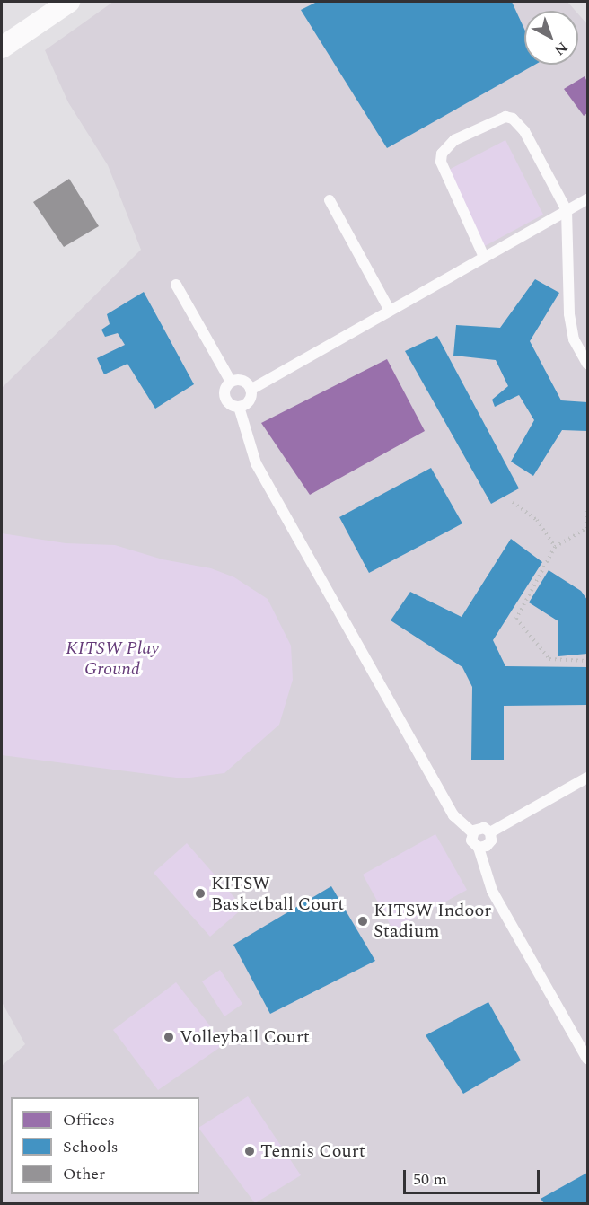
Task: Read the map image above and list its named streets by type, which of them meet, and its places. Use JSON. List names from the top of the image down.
{
  "parks": ["KITSW Play Ground"],
  "places": [
    "KITSW Basketball Court",
    "KITSW Indoor Stadium",
    "Volleyball Court",
    "Tennis Court"
  ],
  "legend": ["Offices", "Schools", "Other"],
  "scale_bar": "50 m",
  "north": "bottom right"
}
